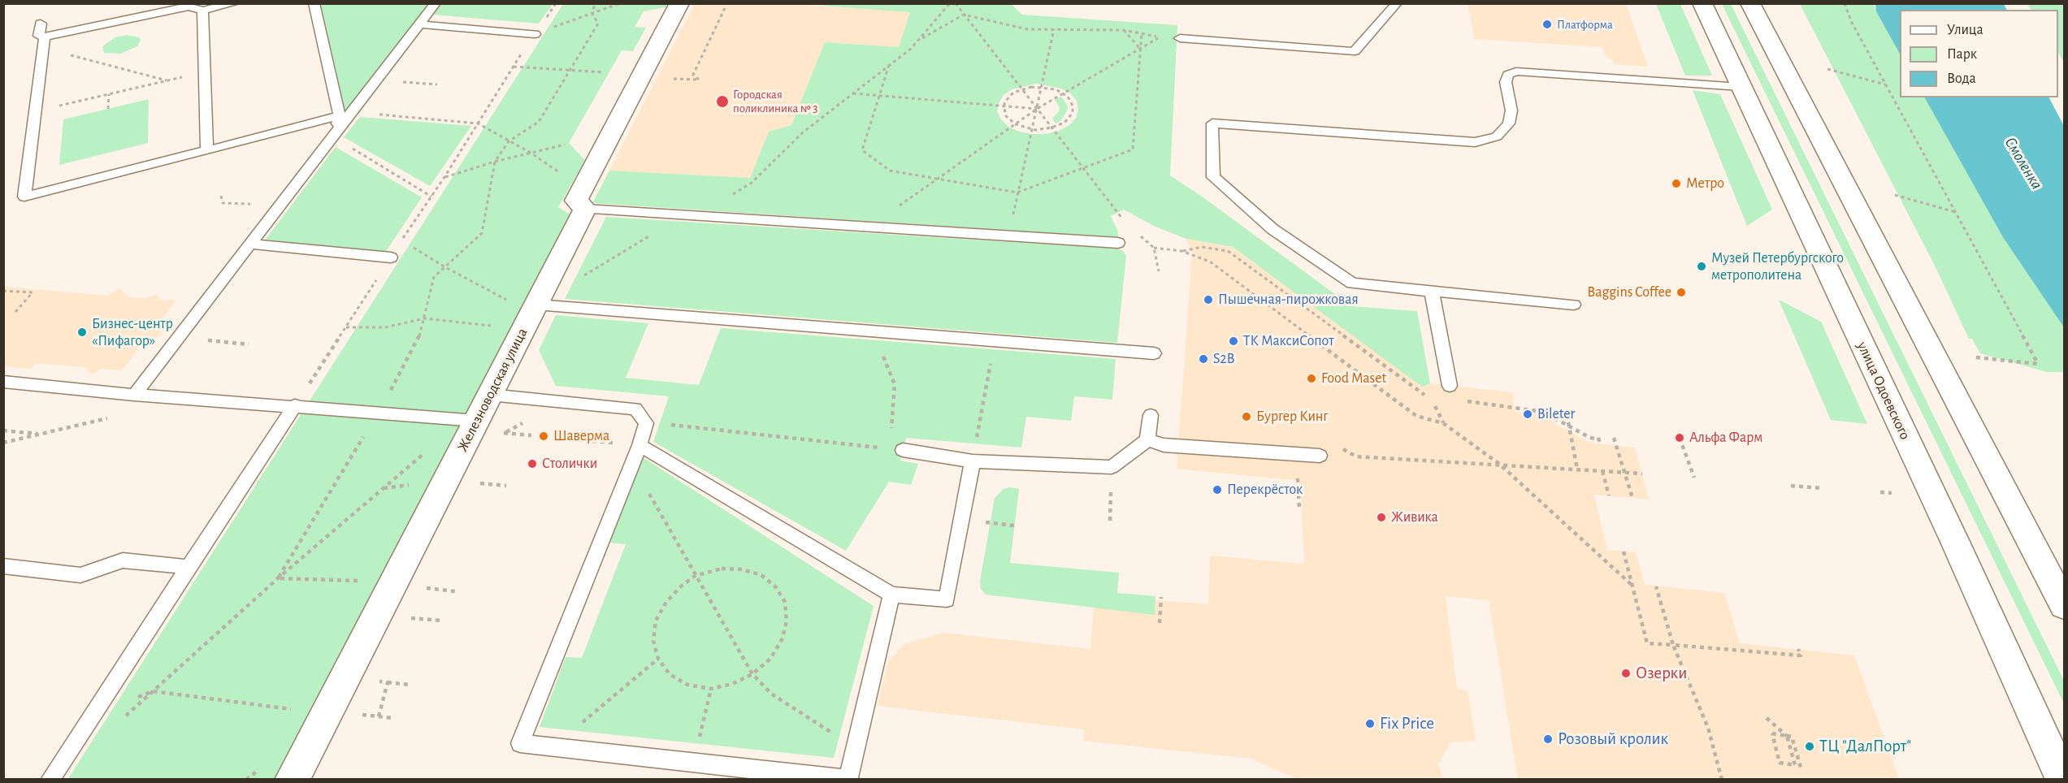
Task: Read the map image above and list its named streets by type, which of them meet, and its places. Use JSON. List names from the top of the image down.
{
  "streets": {
    "street": ["Железноводская улица", "улица Одоевского"]
  },
  "water": ["Смоленка"],
  "places": [
    "Платформа",
    "Городская поликлиника № 3",
    "Метро",
    "Музей Петербургского метрополитена",
    "Baggins Coffee",
    "Пышечная-пирожковая",
    "Бизнес-центр «Пифагор»",
    "ТК МаксиСопот",
    "S2B",
    "Food Maset",
    "Bileter",
    "Бургер Кинг",
    "Шаверма",
    "Альфа Фарм",
    "Столички",
    "Перекрёсток",
    "Живика",
    "Озерки",
    "Fix Price",
    "Розовый кролик",
    "ТЦ \"ДалПорт\""
  ],
  "legend": ["Улица", "Парк", "Вода"]
}
